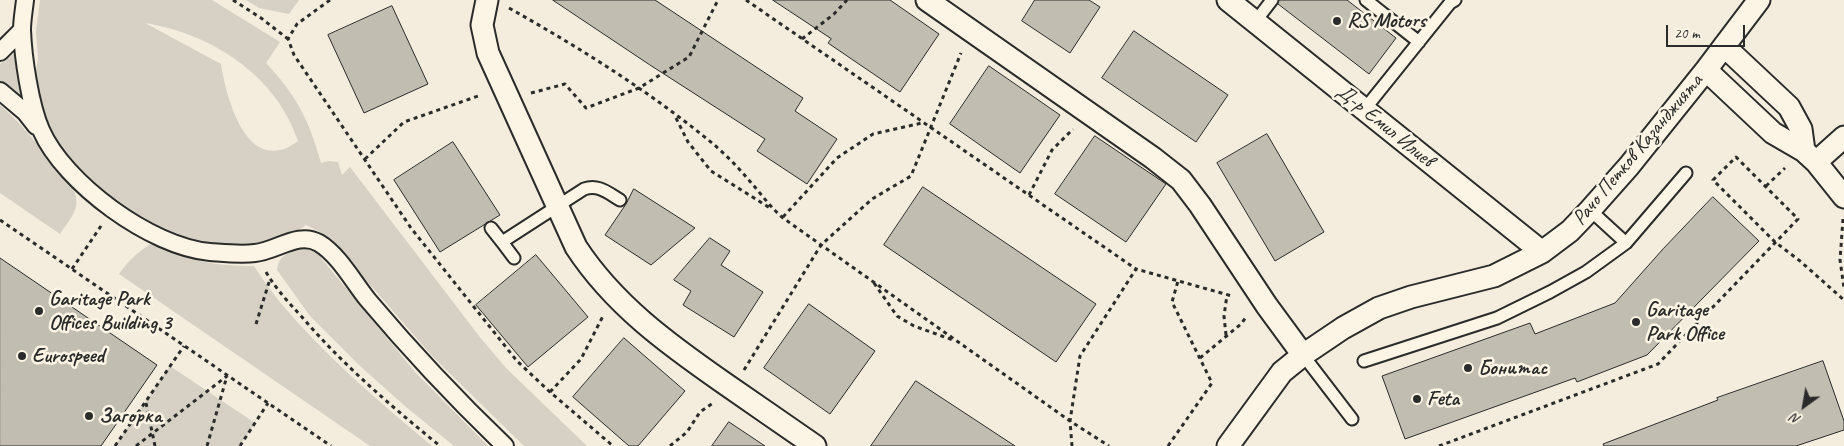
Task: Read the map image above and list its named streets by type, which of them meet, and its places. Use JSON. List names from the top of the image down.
{
  "streets": {
    "street": ["Д-р Емил Илиев", "Рачо Петков Казанджията"]
  },
  "crossings": [
    ["Д-р Емил Илиев", "Рачо Петков Казанджията"]
  ],
  "places": [
    "RS Motors",
    "Garitage Park Offices Building 3",
    "Garitage Park Office",
    "Eurospeed",
    "Бонитас",
    "Feta",
    "Загорка"
  ],
  "scale_bar": "20 m",
  "north": "bottom left"
}
